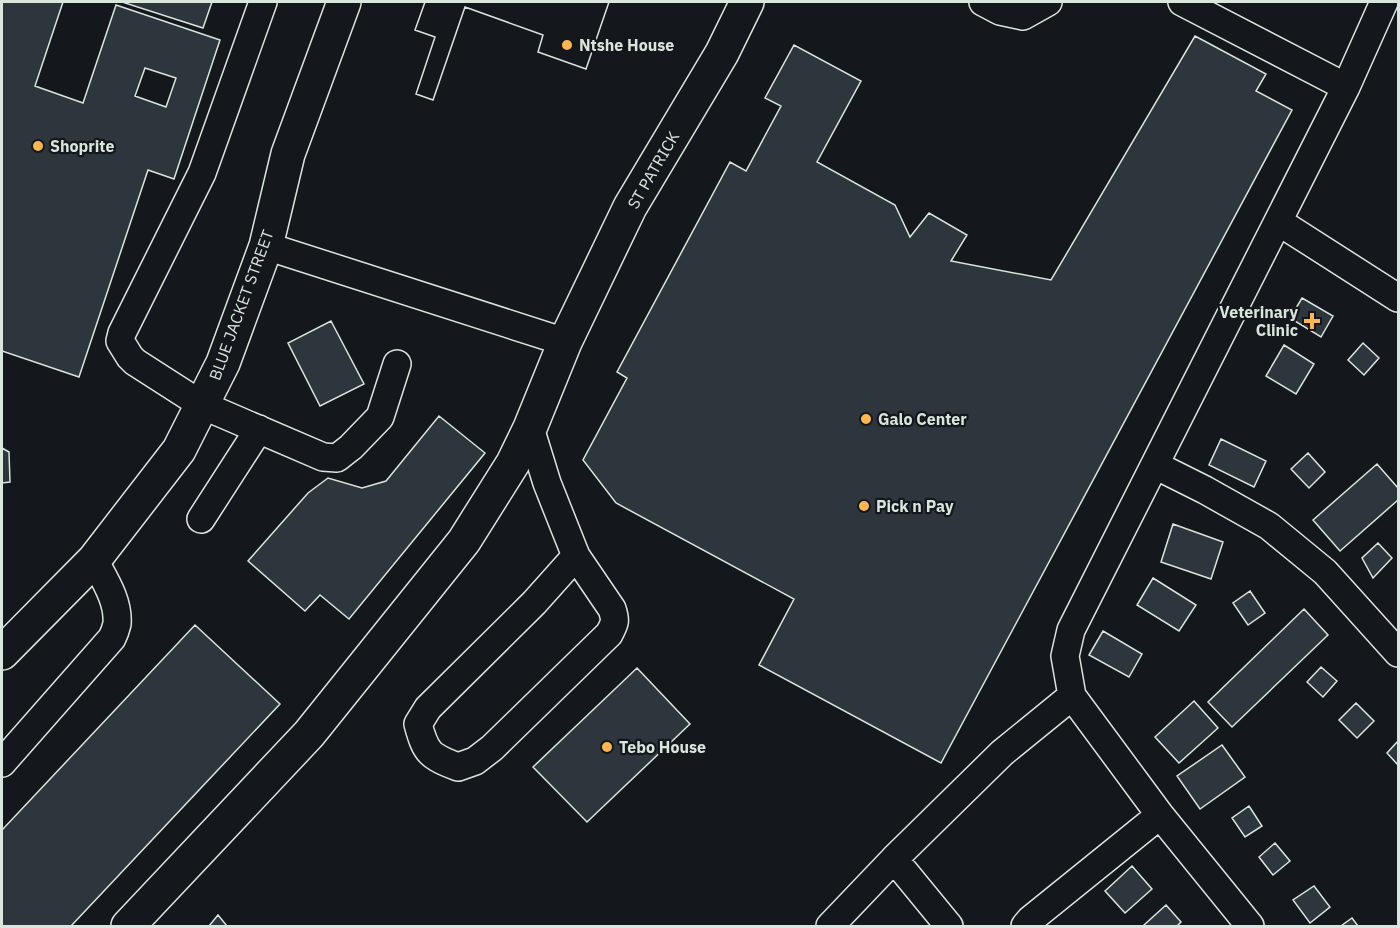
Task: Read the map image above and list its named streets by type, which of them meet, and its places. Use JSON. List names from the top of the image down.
{
  "streets": {
    "highway": ["ST PATRICK", "BLUE JACKET STREET"]
  },
  "places": {
    "other": [
      "Ntshe House",
      "Shoprite",
      "Galo Center",
      "Pick n Pay",
      "Tebo House"
    ],
    "health": ["Veterinary Clinic"]
  }
}
